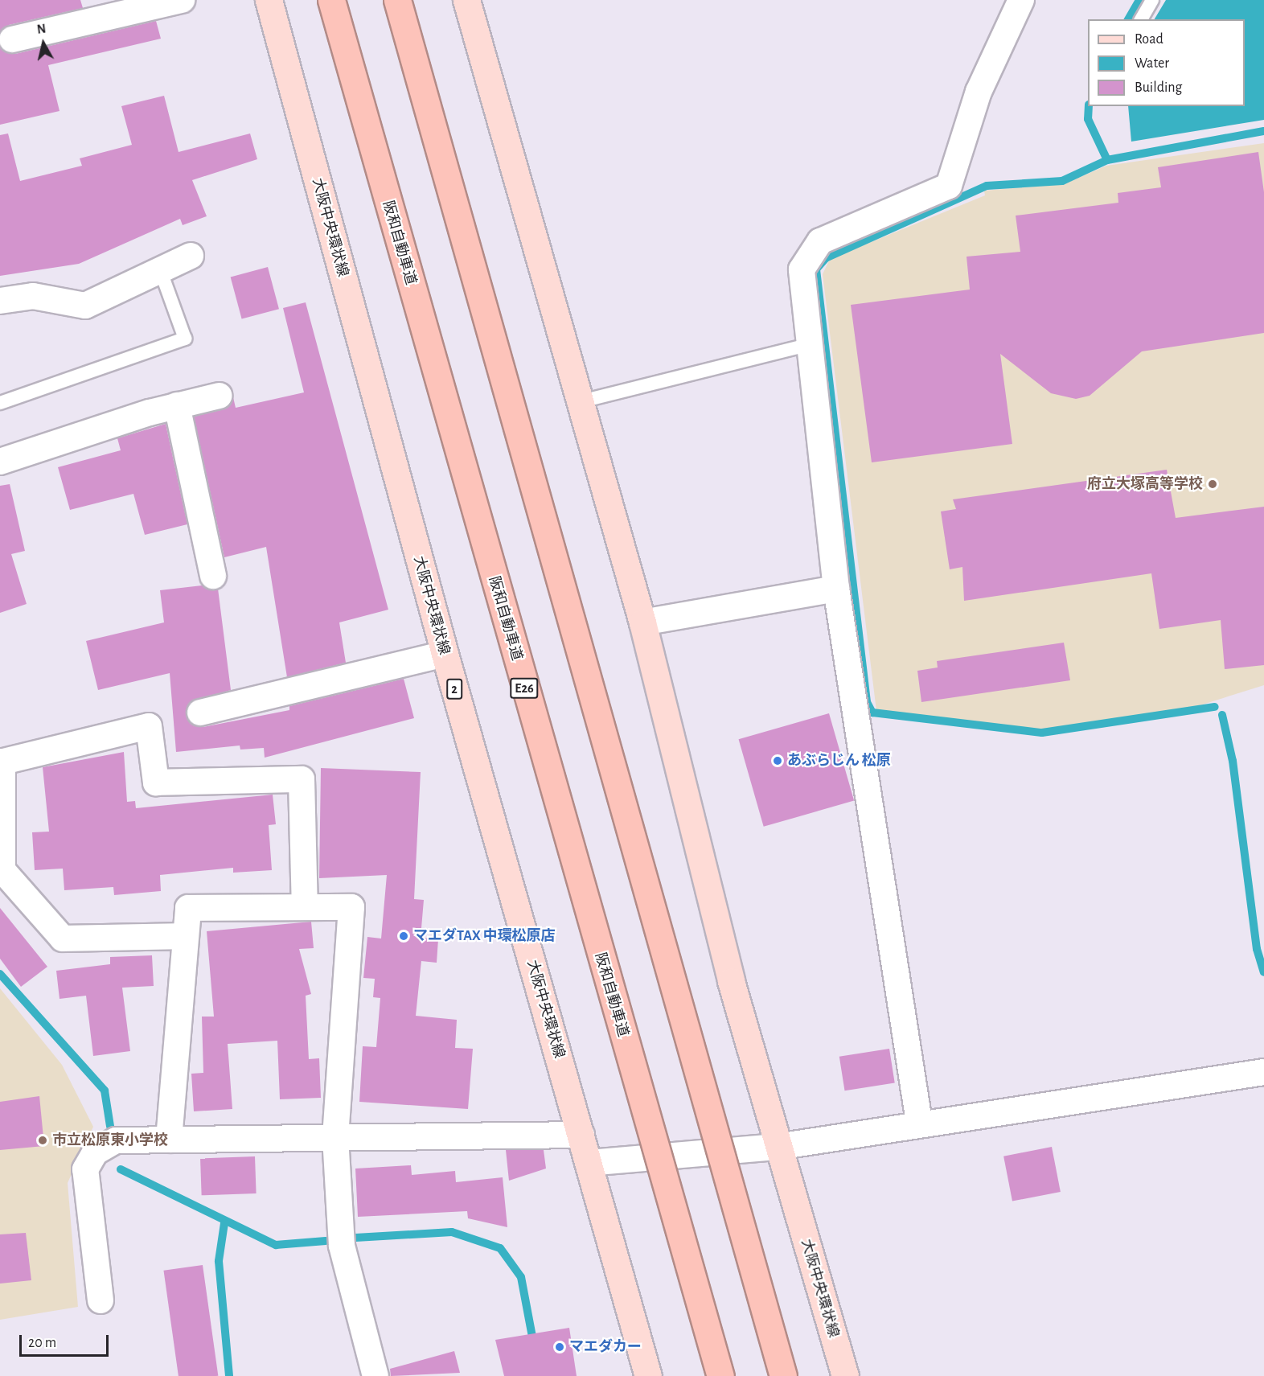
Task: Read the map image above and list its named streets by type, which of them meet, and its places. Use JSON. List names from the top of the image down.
{
  "streets": {
    "highway": ["阪和自動車道", "E26"],
    "main road": ["大阪中央環状線", "2"]
  },
  "places": [
    "府立大塚高等学校",
    "あぶらじん 松原",
    "マエダTAX 中環松原店",
    "市立松原東小学校",
    "マエダカー"
  ],
  "legend": ["Road", "Water", "Building"],
  "scale_bar": "20 m",
  "north": "top"
}
